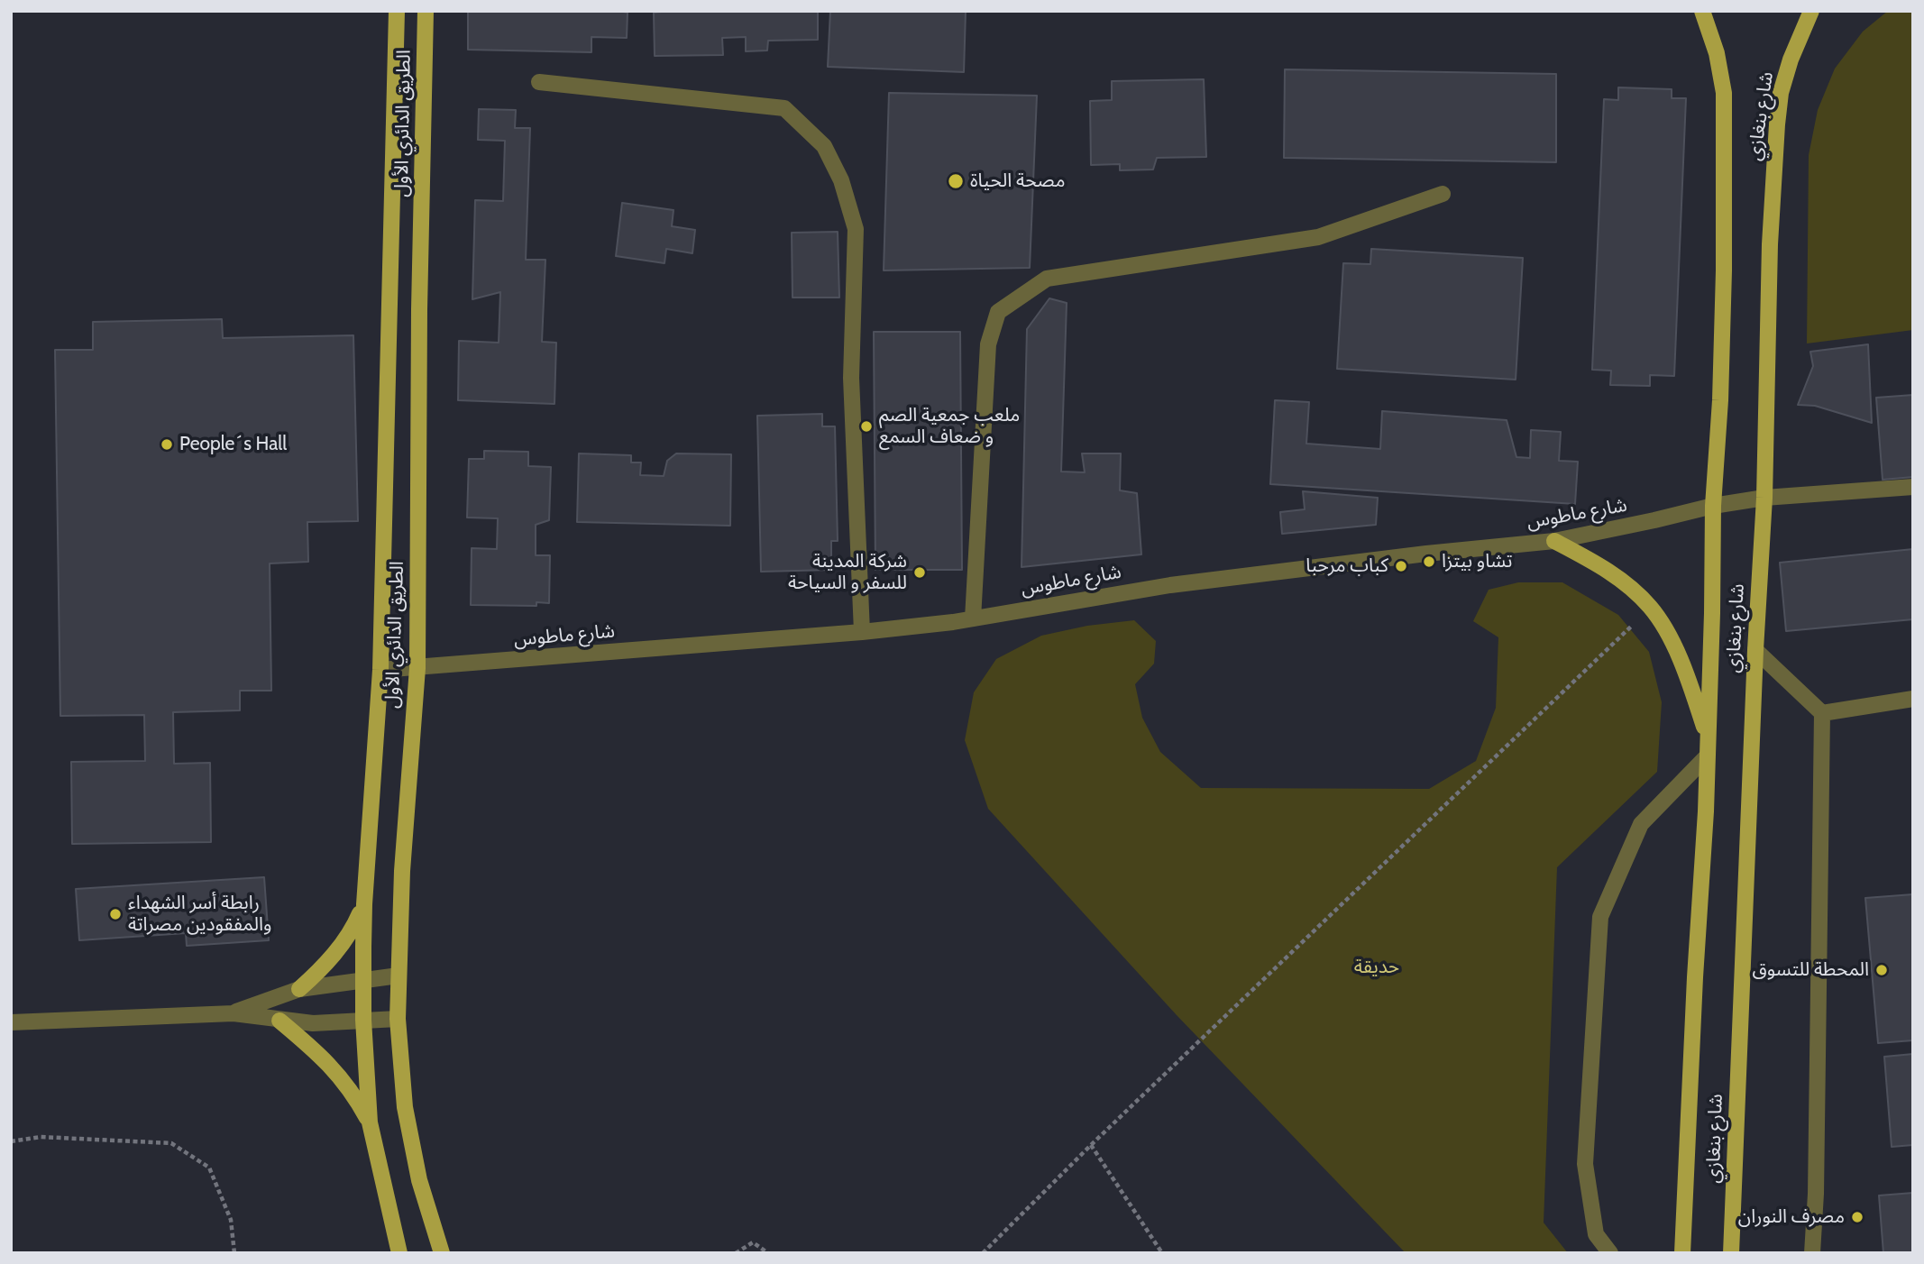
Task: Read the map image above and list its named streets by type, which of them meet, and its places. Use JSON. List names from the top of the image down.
{
  "streets": {
    "main road": ["شارع بنغازي", "الطريق الدائري الأول"],
    "street": ["شارع ماطوس"]
  },
  "crossings": [
    ["شارع بنغازي", "شارع ماطوس"],
    ["الطريق الدائري الأول", "شارع ماطوس"]
  ],
  "parks": ["حديقة"],
  "places": [
    "مصحة الحياة",
    "ملعب جمعية الصم و ضعاف السمع",
    "People´s Hall",
    "تشاو بيتزا",
    "كباب مرحبا",
    "شركة المدينة للسفر و السياحة",
    "رابطة أسر الشهداء والمفقودين مصراتة",
    "المحطة للتسوق",
    "مصرف النوران"
  ]
}
